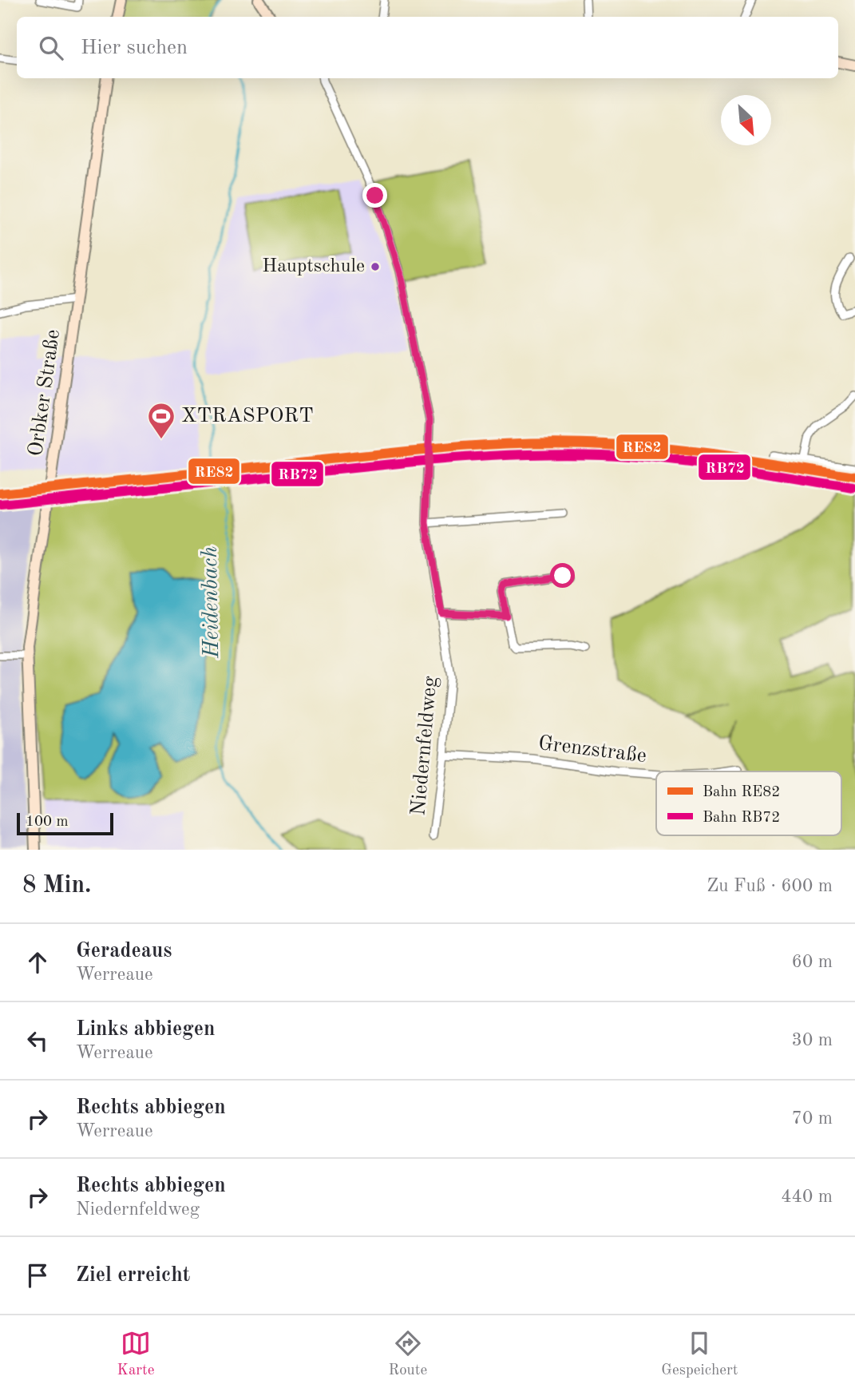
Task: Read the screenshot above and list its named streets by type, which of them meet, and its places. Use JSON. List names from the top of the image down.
{
  "streets": {
    "street": ["Orbker Straße", "Niedernfeldweg", "Grenzstraße"]
  },
  "crossings": [
    ["Niedernfeldweg", "Grenzstraße"]
  ],
  "water": ["Heidenbach"],
  "places": {
    "other": ["Hauptschule"],
    "sports": ["XTRASPORT"]
  },
  "lines": ["rail line RE82", "rail line RB72"],
  "legend": ["Bahn RE82", "Bahn RB72"],
  "scale_bar": "100 m",
  "north": "bottom right",
  "page": {
    "search": "Hier suchen",
    "scale": "100 m",
    "heading": ["8 Min.", "Zu Fuß · 600 m"],
    "list": [
      ["Geradeaus", "Werreaue", "60 m"],
      ["Links abbiegen", "Werreaue", "30 m"],
      ["Rechts abbiegen", "Werreaue", "70 m"],
      ["Rechts abbiegen", "Niedernfeldweg", "440 m"],
      "Ziel erreicht"
    ],
    "nav": ["Karte", "Route", "Gespeichert"]
  }
}
